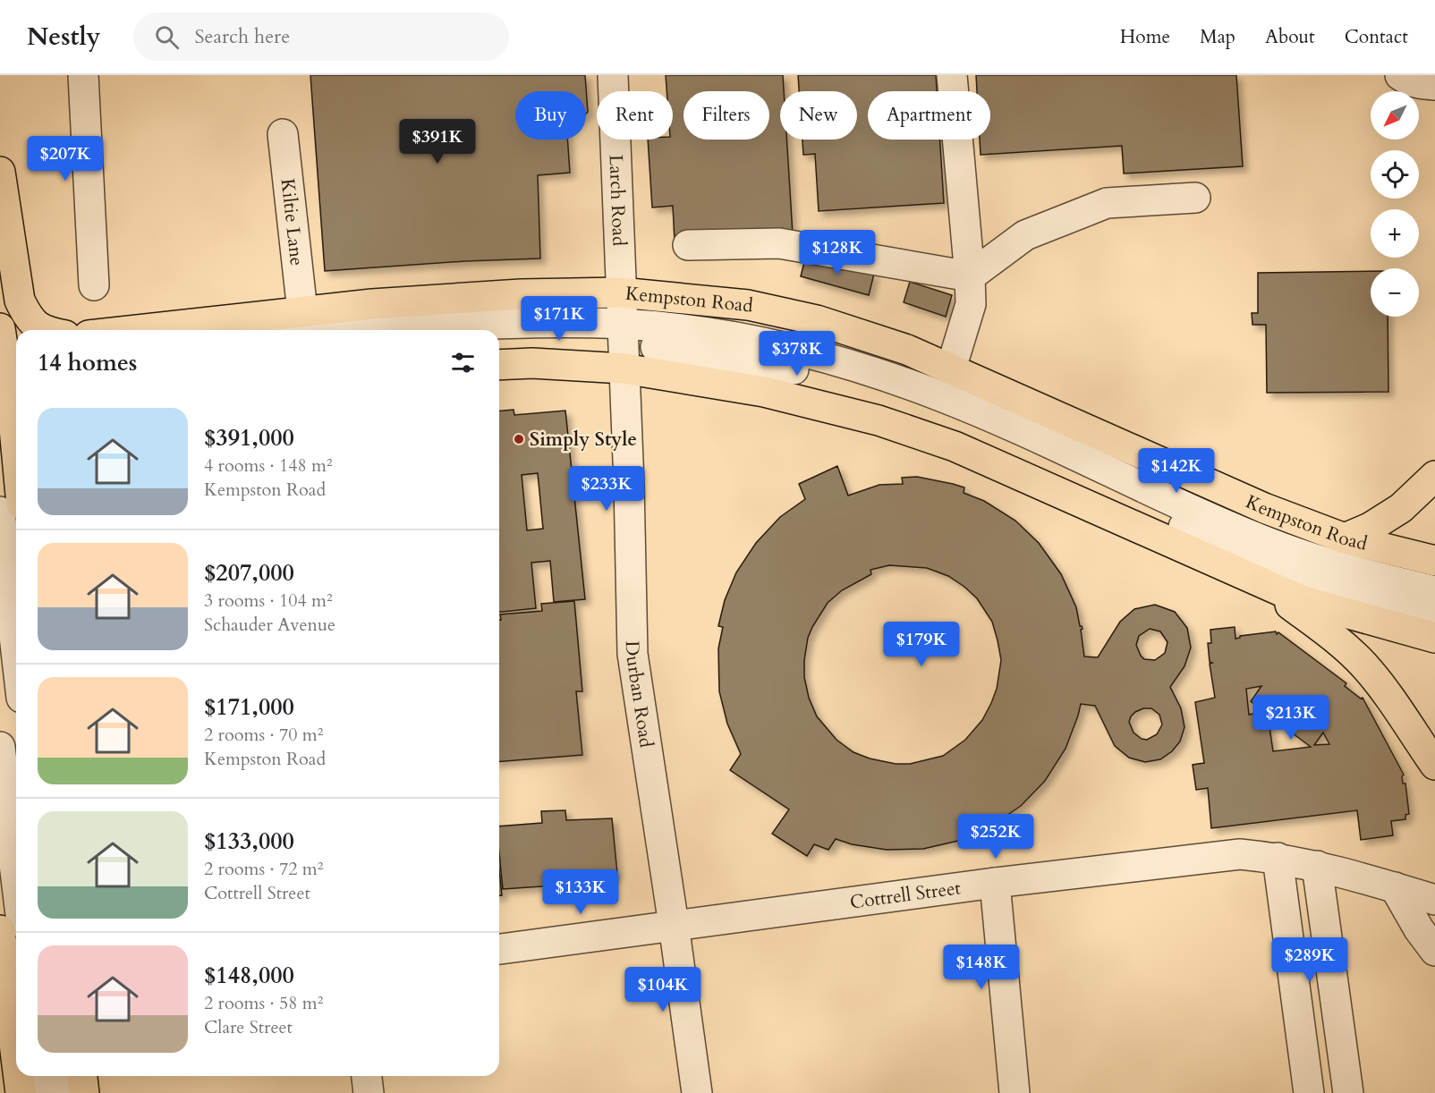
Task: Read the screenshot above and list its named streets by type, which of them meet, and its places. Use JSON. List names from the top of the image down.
{
  "streets": {
    "main road": ["Kempston Road"],
    "street": [
      "Larch Road",
      "Kiltie Lane",
      "Durban Road",
      "Cottrell Street"
    ]
  },
  "crossings": [
    ["Larch Road", "Kempston Road"],
    ["Larch Road", "Durban Road"],
    ["Kiltie Lane", "Kempston Road"],
    ["Kempston Road", "Durban Road"],
    ["Durban Road", "Cottrell Street"]
  ],
  "places": ["Simply Style"],
  "north": "bottom left",
  "page": {
    "header": "Nestly",
    "search": "Search here",
    "nav": [
      "Home",
      "Map",
      "About",
      "Contact"
    ],
    "map_buttons": ["+", "−"],
    "chip": [
      "Buy",
      "Rent",
      "Filters",
      "New",
      "Apartment"
    ],
    "price": [
      "$391K",
      "$207K",
      "$128K",
      "$171K",
      "$378K",
      "$142K",
      "$233K",
      "$179K",
      "$213K",
      "$252K",
      "$133K",
      "$289K",
      "$148K",
      "$104K"
    ],
    "heading": "14 homes",
    "list": [
      {
        "name": "$391,000",
        "note": "4 rooms · 148 m² · Kempston Road"
      },
      {
        "name": "$207,000",
        "note": "3 rooms · 104 m² · Schauder Avenue"
      },
      {
        "name": "$171,000",
        "note": "2 rooms · 70 m² · Kempston Road"
      },
      {
        "name": "$133,000",
        "note": "2 rooms · 72 m² · Cottrell Street"
      },
      {
        "name": "$148,000",
        "note": "2 rooms · 58 m² · Clare Street"
      }
    ]
  }
}
